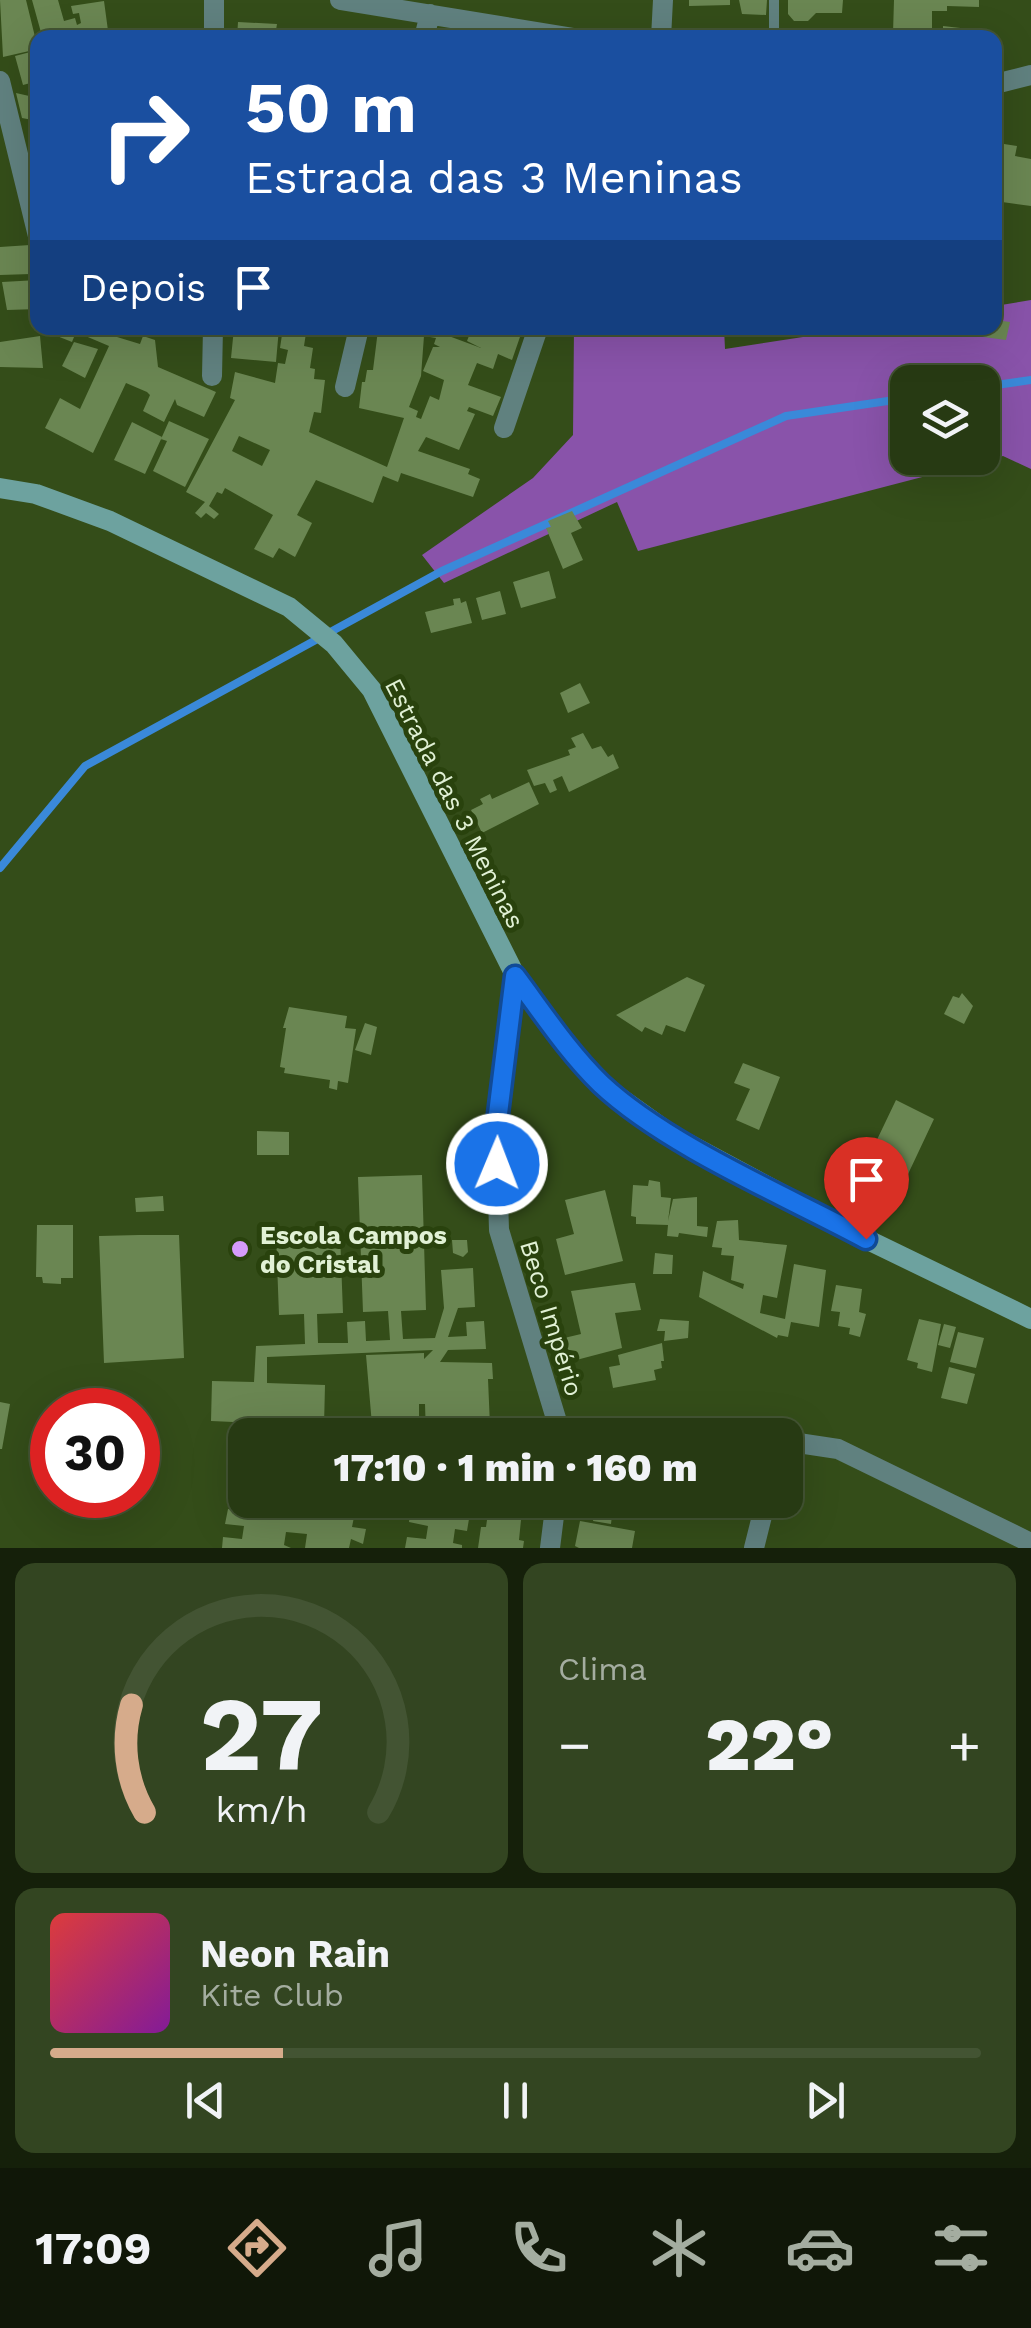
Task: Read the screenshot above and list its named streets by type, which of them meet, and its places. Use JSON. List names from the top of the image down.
{
  "streets": {
    "main road": ["Estrada das 3 Meninas"],
    "street": ["Beco Império"]
  },
  "crossings": [
    ["Estrada das 3 Meninas", "Beco Império"]
  ],
  "places": ["Escola Campos do Cristal"],
  "page": {
    "turn": ["50 m", "Estrada das 3 Meninas"],
    "then": "Depois",
    "limit": "30",
    "trip": "17:10 · 1 min · 160 m",
    "tile": "Clima",
    "heat": ["−", "22°", "+"],
    "song": ["Neon Rain", "Kite Club"],
    "tabs": "17:09",
    "gauge": ["27", "km/h"]
  }
}
